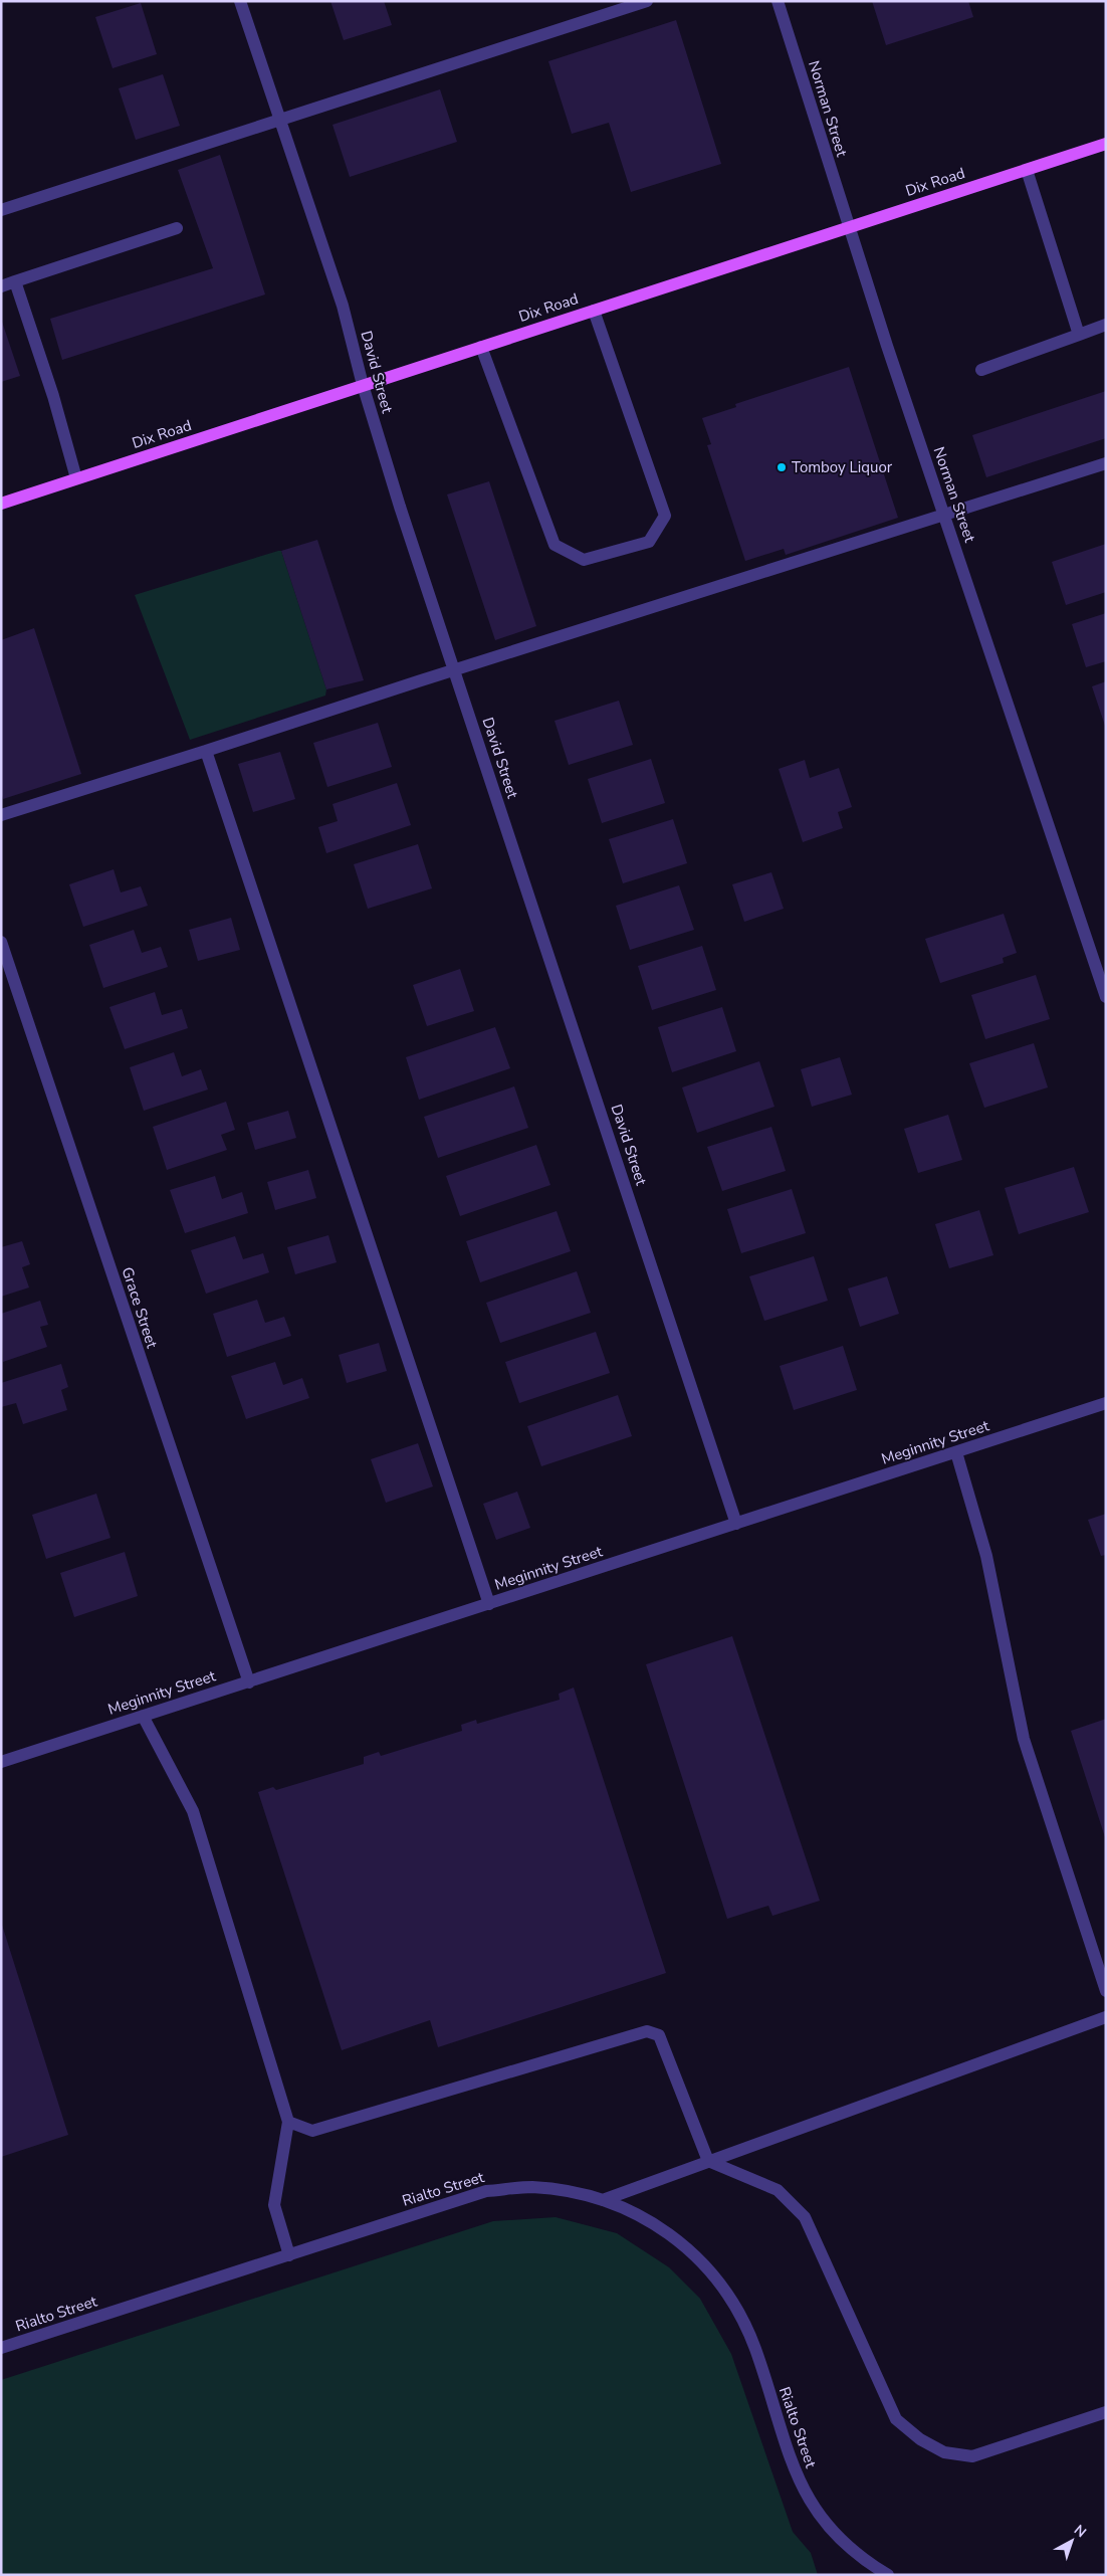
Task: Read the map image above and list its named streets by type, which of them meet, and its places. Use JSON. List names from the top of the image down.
{
  "streets": {
    "main road": ["Dix Road"],
    "street": [
      "Norman Street",
      "David Street",
      "Grace Street",
      "Meginnity Street",
      "Rialto Street"
    ]
  },
  "crossings": [
    ["Norman Street", "Dix Road"],
    ["Dix Road", "David Street"],
    ["David Street", "Meginnity Street"],
    ["Grace Street", "Meginnity Street"]
  ],
  "places": ["Tomboy Liquor"],
  "north": "top right"
}
